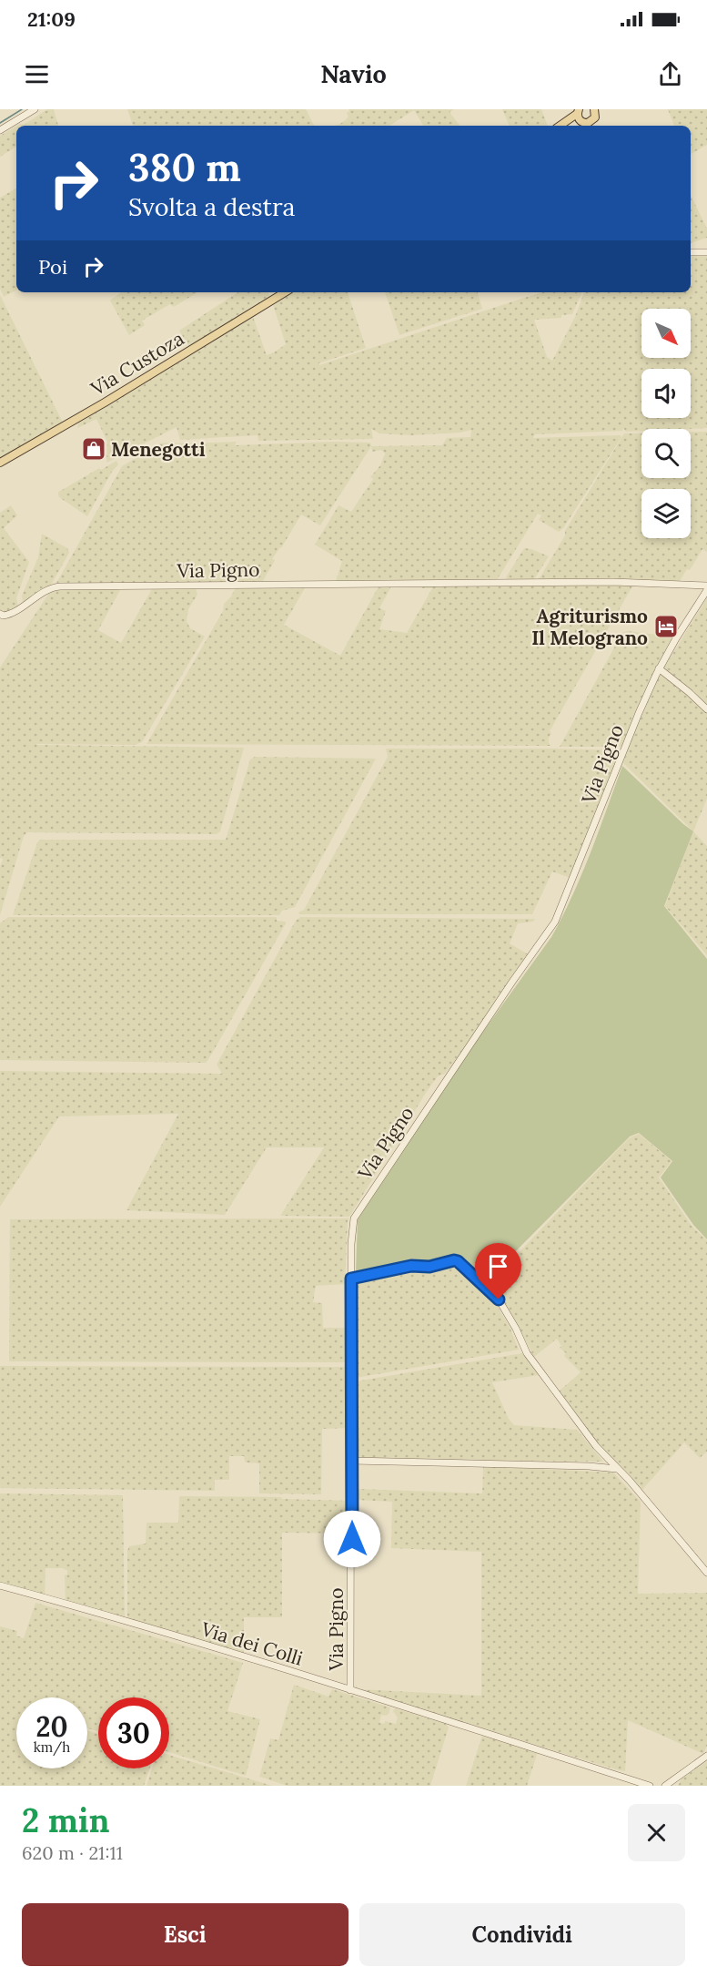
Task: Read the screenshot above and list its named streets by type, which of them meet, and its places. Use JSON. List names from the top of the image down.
{
  "streets": {
    "main road": ["Via Custoza"],
    "street": ["Via Pigno", "Via dei Colli"]
  },
  "crossings": [
    ["Via Pigno", "Via dei Colli"]
  ],
  "places": {
    "shop": ["Menegotti"],
    "hotel": ["Agriturismo Il Melograno"]
  },
  "north": "bottom right",
  "page": {
    "status": "21:09",
    "header": "Navio",
    "turn": ["380 m", "Svolta a destra"],
    "then": "Poi",
    "speed": "20 km/h",
    "limit": "30",
    "heading": ["2 min", "620 m · 21:11"],
    "buttons": ["Esci", "Condividi"]
  }
}
